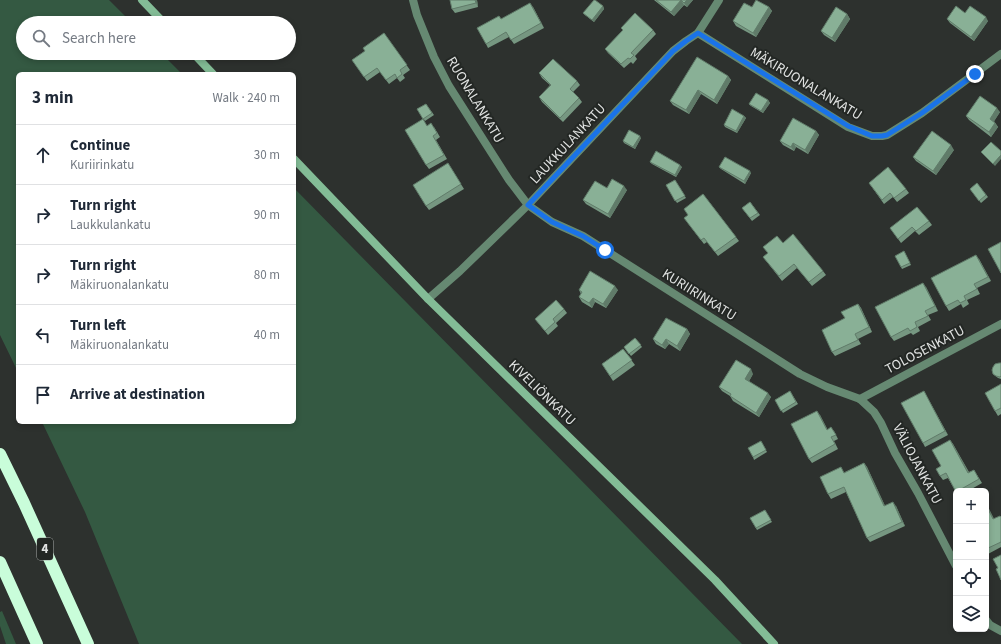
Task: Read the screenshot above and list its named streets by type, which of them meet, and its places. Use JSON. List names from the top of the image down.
{
  "streets": {
    "highway": ["4"],
    "main road": ["KIVELIÖNKATU"],
    "street": [
      "MÄKIRUONALANKATU",
      "RUONALANKATU",
      "LAUKKULANKATU",
      "KURIIRINKATU",
      "TOLOSENKATU",
      "VÄLIOJANKATU"
    ]
  },
  "crossings": [
    ["MÄKIRUONALANKATU", "LAUKKULANKATU"],
    ["RUONALANKATU", "LAUKKULANKATU"],
    ["RUONALANKATU", "KURIIRINKATU"],
    ["LAUKKULANKATU", "KURIIRINKATU"],
    ["LAUKKULANKATU", "KIVELIÖNKATU"],
    ["KURIIRINKATU", "TOLOSENKATU"],
    ["KURIIRINKATU", "VÄLIOJANKATU"],
    ["TOLOSENKATU", "VÄLIOJANKATU"]
  ],
  "page": {
    "search": "Search here",
    "heading": ["3 min", "Walk · 240 m"],
    "list": [
      ["Continue", "Kuriirinkatu", "30 m"],
      ["Turn right", "Laukkulankatu", "90 m"],
      ["Turn right", "Mäkiruonalankatu", "80 m"],
      ["Turn left", "Mäkiruonalankatu", "40 m"],
      "Arrive at destination"
    ],
    "map_buttons": ["+", "−"]
  }
}
